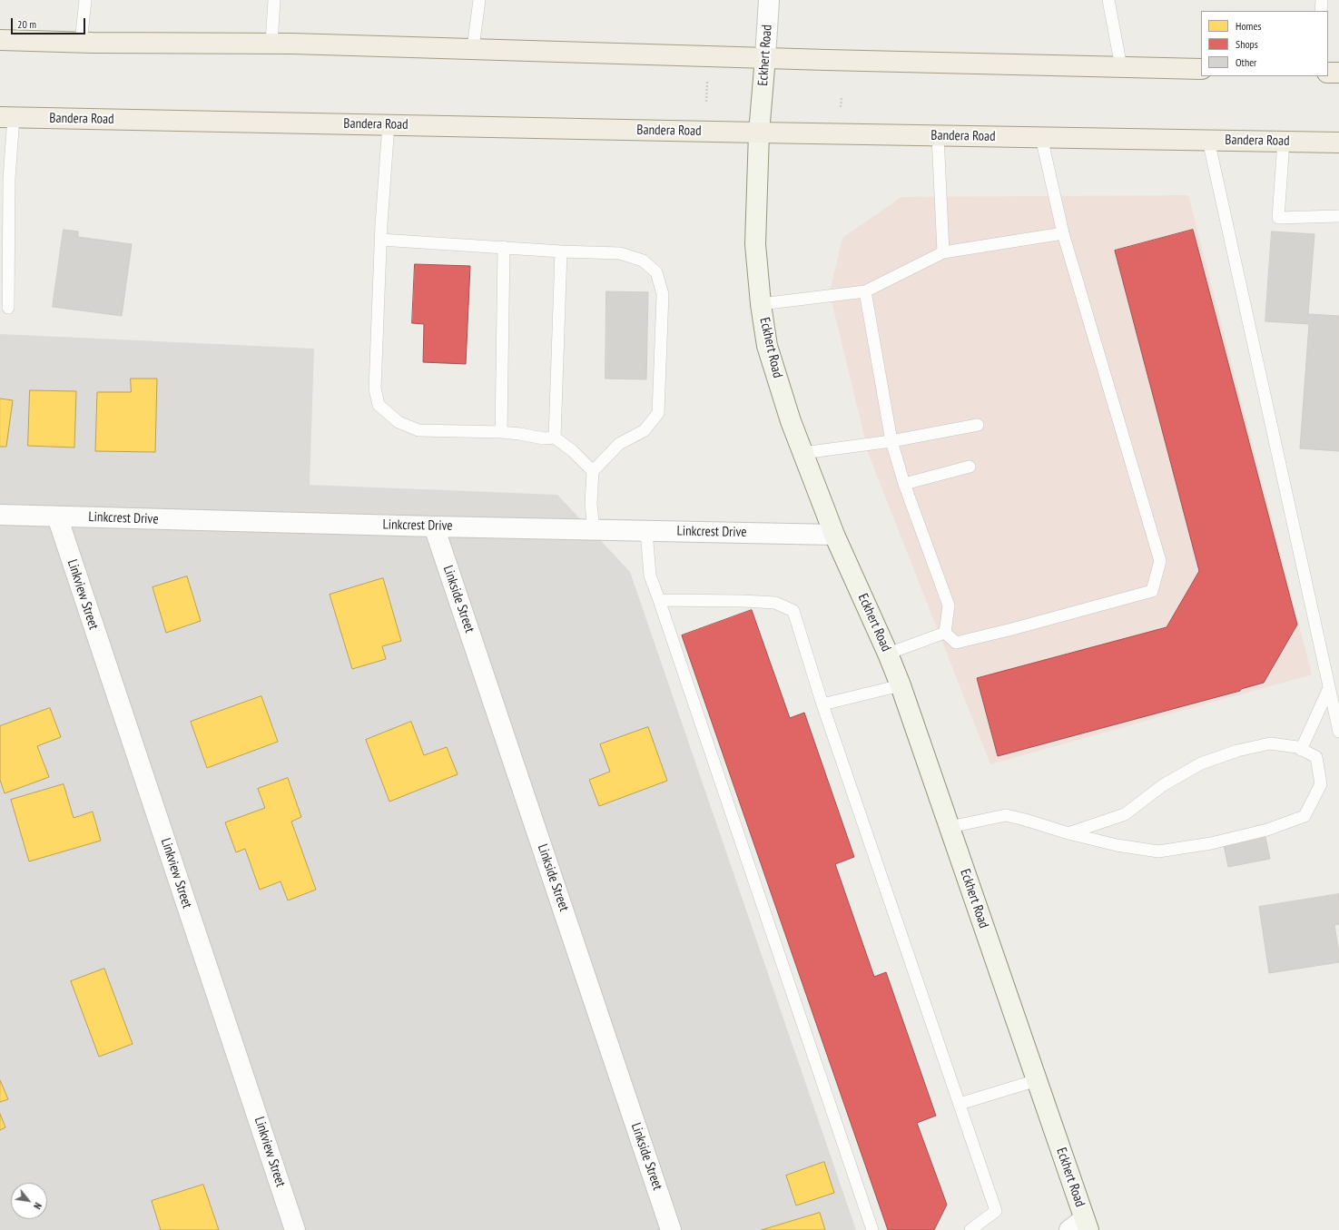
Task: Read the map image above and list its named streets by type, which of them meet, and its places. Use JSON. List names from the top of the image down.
{
  "streets": {
    "main road": ["Eckhert Road", "Bandera Road"],
    "street": ["Linkcrest Drive", "Linkview Street", "Linkside Street"]
  },
  "crossings": [
    ["Eckhert Road", "Bandera Road"],
    ["Eckhert Road", "Linkcrest Drive"],
    ["Linkcrest Drive", "Linkview Street"],
    ["Linkcrest Drive", "Linkside Street"]
  ],
  "legend": ["Homes", "Shops", "Other"],
  "scale_bar": "20 m",
  "north": "bottom right"
}
